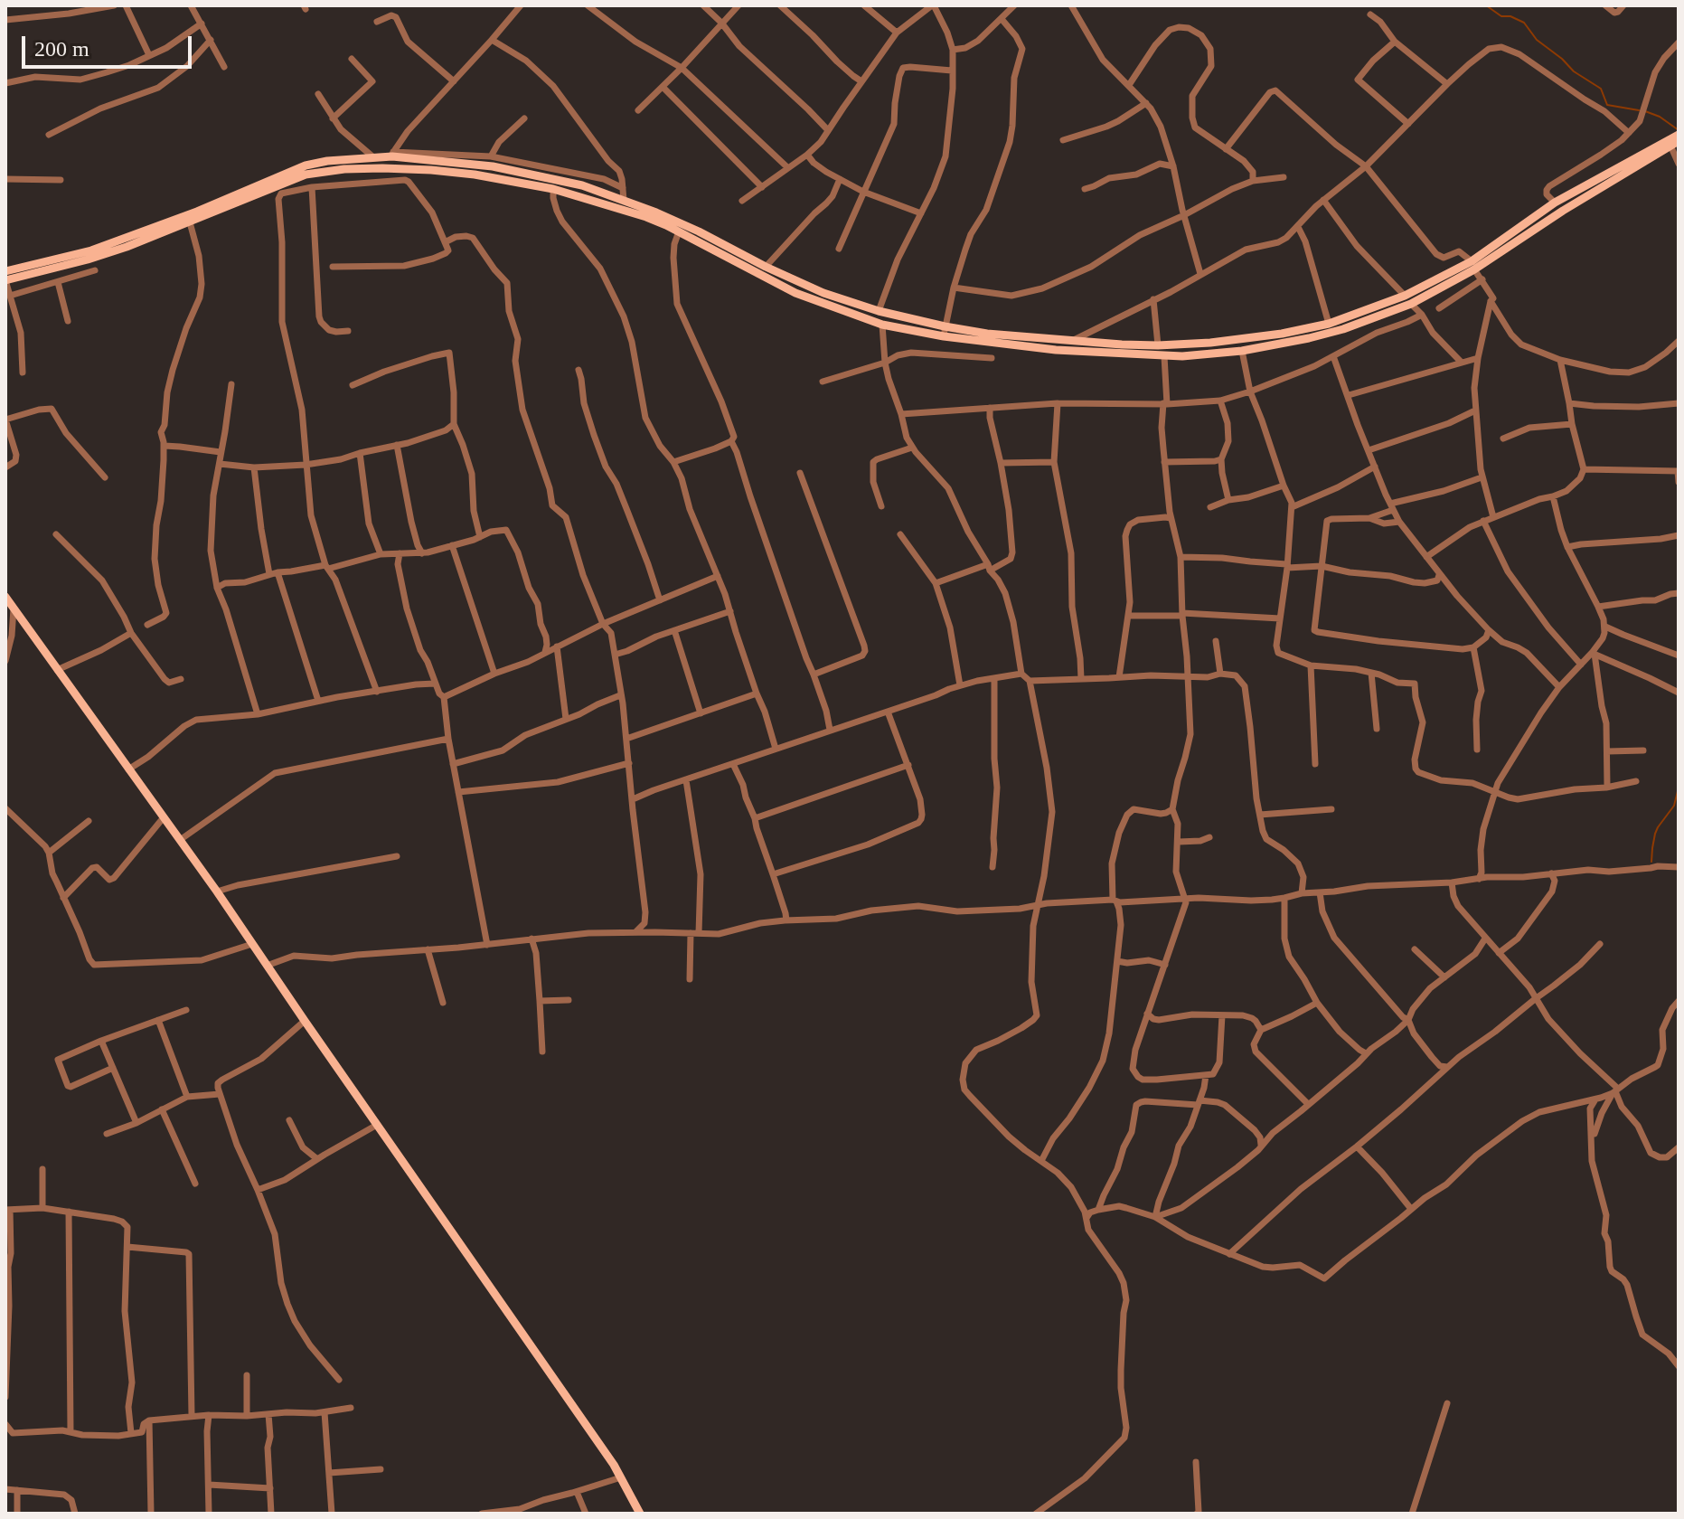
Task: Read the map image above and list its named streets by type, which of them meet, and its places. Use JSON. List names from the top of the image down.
{
  "scale_bar": "200 m"
}
